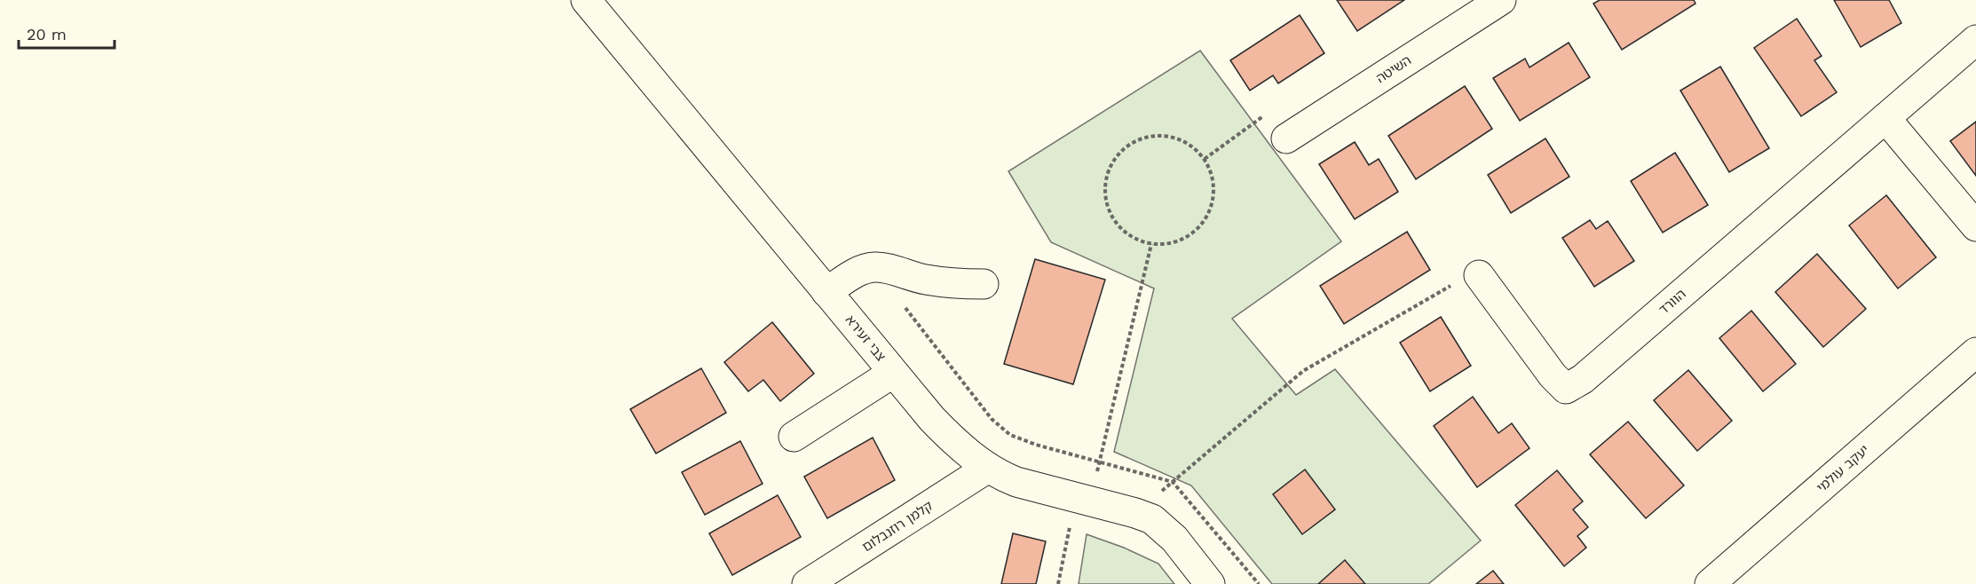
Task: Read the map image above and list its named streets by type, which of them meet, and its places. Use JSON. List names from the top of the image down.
{
  "streets": {
    "street": [
      "השיטה",
      "הוורד",
      "צבי זעירא",
      "יעקב עולמי",
      "קלמן רוזנבלום"
    ]
  },
  "crossings": [
    ["צבי זעירא", "קלמן רוזנבלום"]
  ],
  "scale_bar": "20 m"
}
